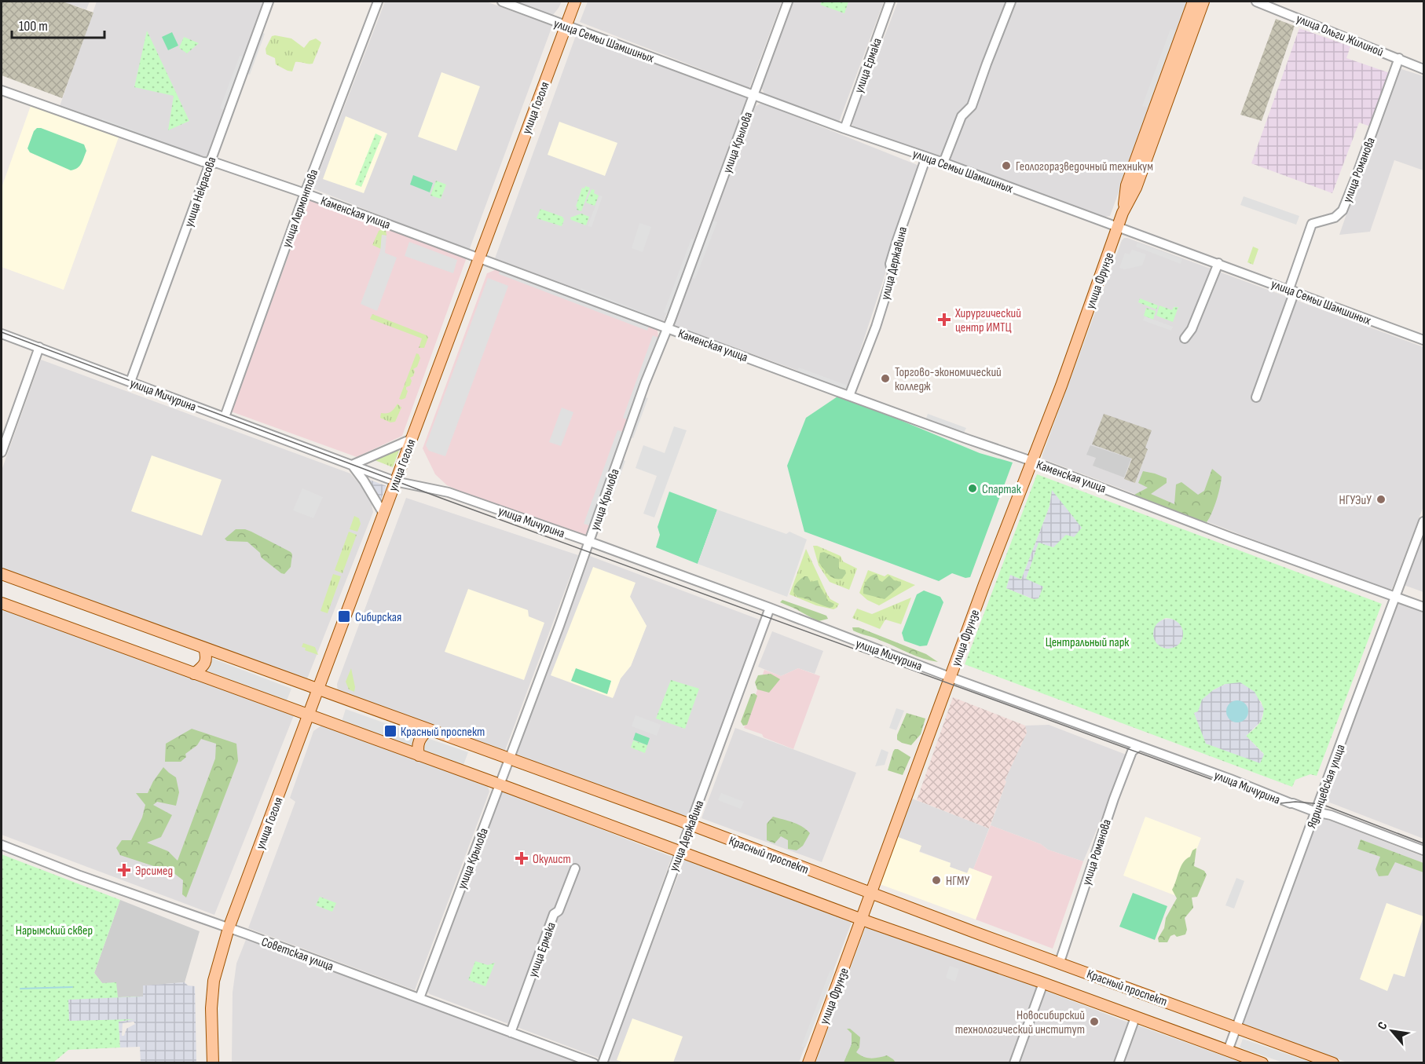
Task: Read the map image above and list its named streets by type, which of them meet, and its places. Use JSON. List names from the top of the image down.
{
  "streets": {
    "main road": ["улица Гоголя", "улица Фрунзе", "Красный проспект"],
    "street": [
      "улица Ольги Жилиной",
      "улица Семьи Шамшиных",
      "улица Ермака",
      "улица Крылова",
      "улица Романова",
      "улица Некрасова",
      "улица Лермонтова",
      "Каменская улица",
      "улица Державина",
      "улица Мичурина",
      "Ядринцевская улица",
      "Советская улица"
    ]
  },
  "crossings": [
    ["улица Ольги Жилиной", "улица Романова"],
    ["улица Семьи Шамшиных", "улица Ермака"],
    ["улица Семьи Шамшиных", "улица Гоголя"],
    ["улица Семьи Шамшиных", "улица Крылова"],
    ["улица Семьи Шамшиных", "улица Романова"],
    ["улица Семьи Шамшиных", "улица Державина"],
    ["улица Семьи Шамшиных", "улица Фрунзе"],
    ["улица Ермака", "Советская улица"],
    ["улица Гоголя", "Каменская улица"],
    ["улица Гоголя", "улица Мичурина"],
    ["улица Гоголя", "Красный проспект"],
    ["улица Гоголя", "Советская улица"],
    ["улица Крылова", "Каменская улица"],
    ["улица Крылова", "улица Мичурина"],
    ["улица Крылова", "Красный проспект"],
    ["улица Крылова", "Советская улица"],
    ["улица Романова", "улица Мичурина"],
    ["улица Романова", "Красный проспект"],
    ["улица Некрасова", "Каменская улица"],
    ["улица Некрасова", "улица Мичурина"],
    ["улица Лермонтова", "Каменская улица"],
    ["улица Лермонтова", "улица Мичурина"],
    ["Каменская улица", "улица Державина"],
    ["Каменская улица", "улица Фрунзе"],
    ["Каменская улица", "Ядринцевская улица"],
    ["улица Державина", "улица Мичурина"],
    ["улица Державина", "Красный проспект"],
    ["улица Фрунзе", "улица Мичурина"],
    ["улица Фрунзе", "Красный проспект"],
    ["улица Мичурина", "Ядринцевская улица"],
    ["Ядринцевская улица", "Красный проспект"]
  ],
  "parks": ["Центральный парк", "Нарымский сквер"],
  "places": {
    "other": [
      "Геологоразведочный техникум",
      "Торгово-экономический колледж",
      "Спартак",
      "НГУЭиУ",
      "НГМУ",
      "Новосибирский технологический институт"
    ],
    "health": ["Хирургический центр ИМТЦ", "Окулист", "Эрсимед"],
    "transit": ["Сибирская", "Красный проспект"]
  },
  "scale_bar": "100 m",
  "north": "top left"
}
